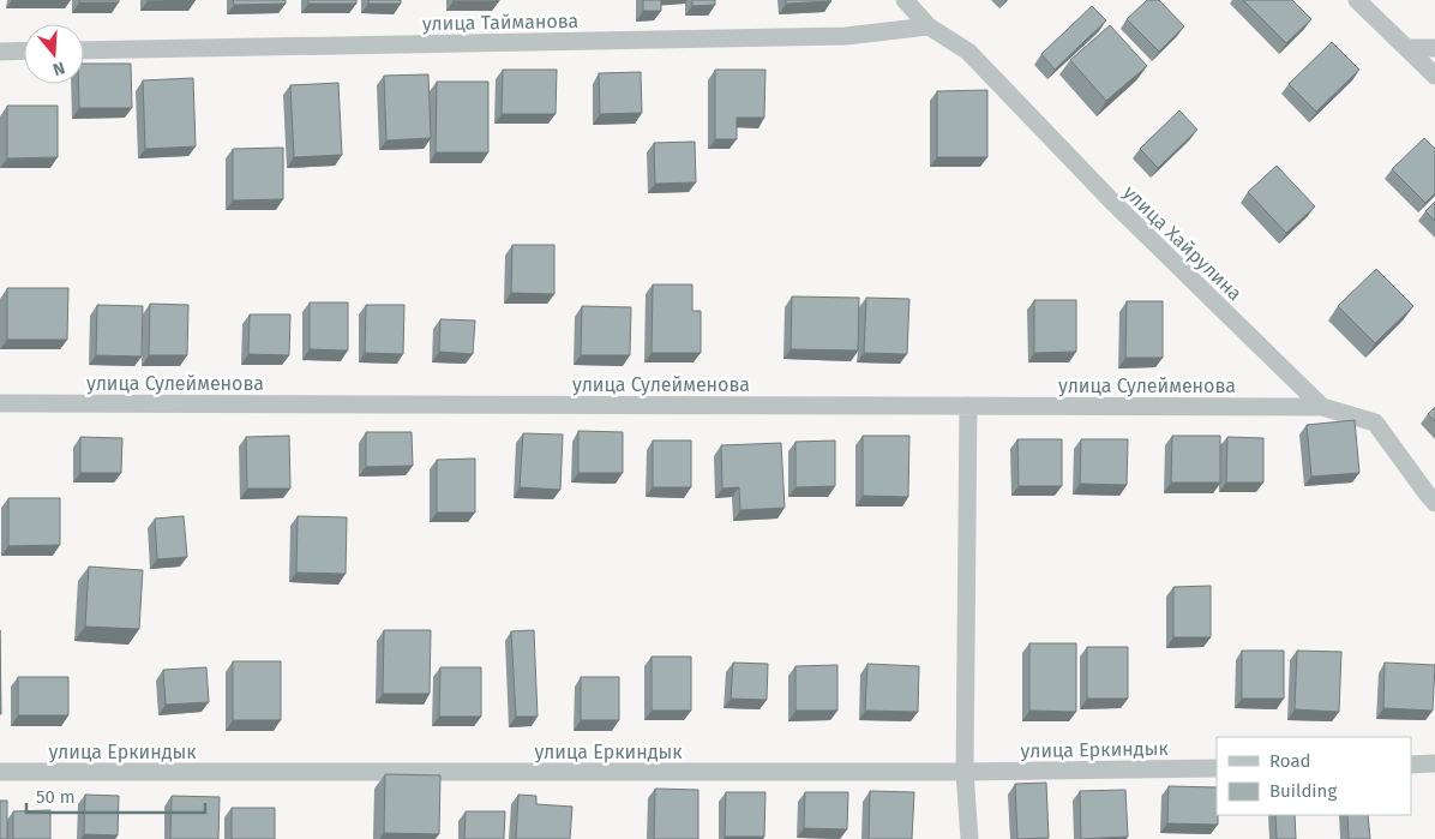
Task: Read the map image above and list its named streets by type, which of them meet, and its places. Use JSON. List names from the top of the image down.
{
  "streets": {
    "street": [
      "улица Тайманова",
      "улица Хайрулина",
      "улица Сулейменова",
      "улица Еркиндык"
    ]
  },
  "crossings": [
    ["улица Тайманова", "улица Хайрулина"],
    ["улица Хайрулина", "улица Сулейменова"]
  ],
  "legend": ["Road", "Building"],
  "scale_bar": "50 m",
  "north": "bottom"
}
